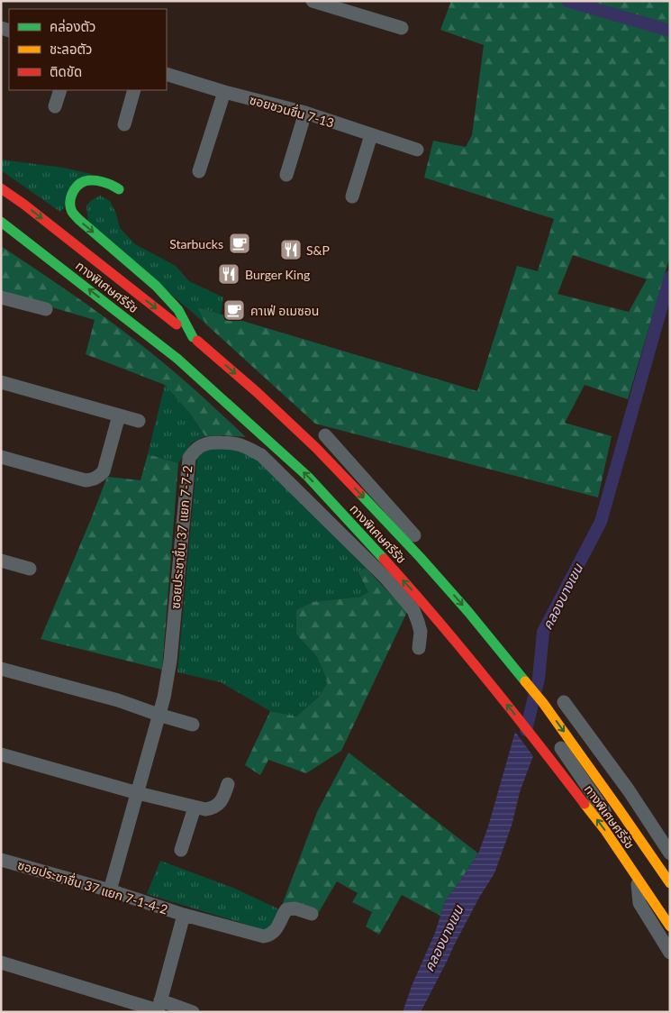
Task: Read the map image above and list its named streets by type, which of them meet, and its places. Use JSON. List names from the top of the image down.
{
  "streets": {
    "highway": ["ทางพิเศษศรีรัช"],
    "street": ["ซอยชวนชื่น 7-13", "ซอยประชาชื่น 37 แยก 7-7-2", "ซอยประชาชื่น 37 แยก 7-1-4-2"]
  },
  "crossings": [
    ["ซอยประชาชื่น 37 แยก 7-7-2", "ซอยประชาชื่น 37 แยก 7-1-4-2"]
  ],
  "water": ["คลองบางเขน"],
  "places": {
    "cafe": ["Starbucks", "คาเฟ่ อเมซอน"],
    "restaurant": ["S&P", "Burger King"]
  },
  "legend": ["คล่องตัว", "ชะลอตัว", "ติดขัด"]
}
